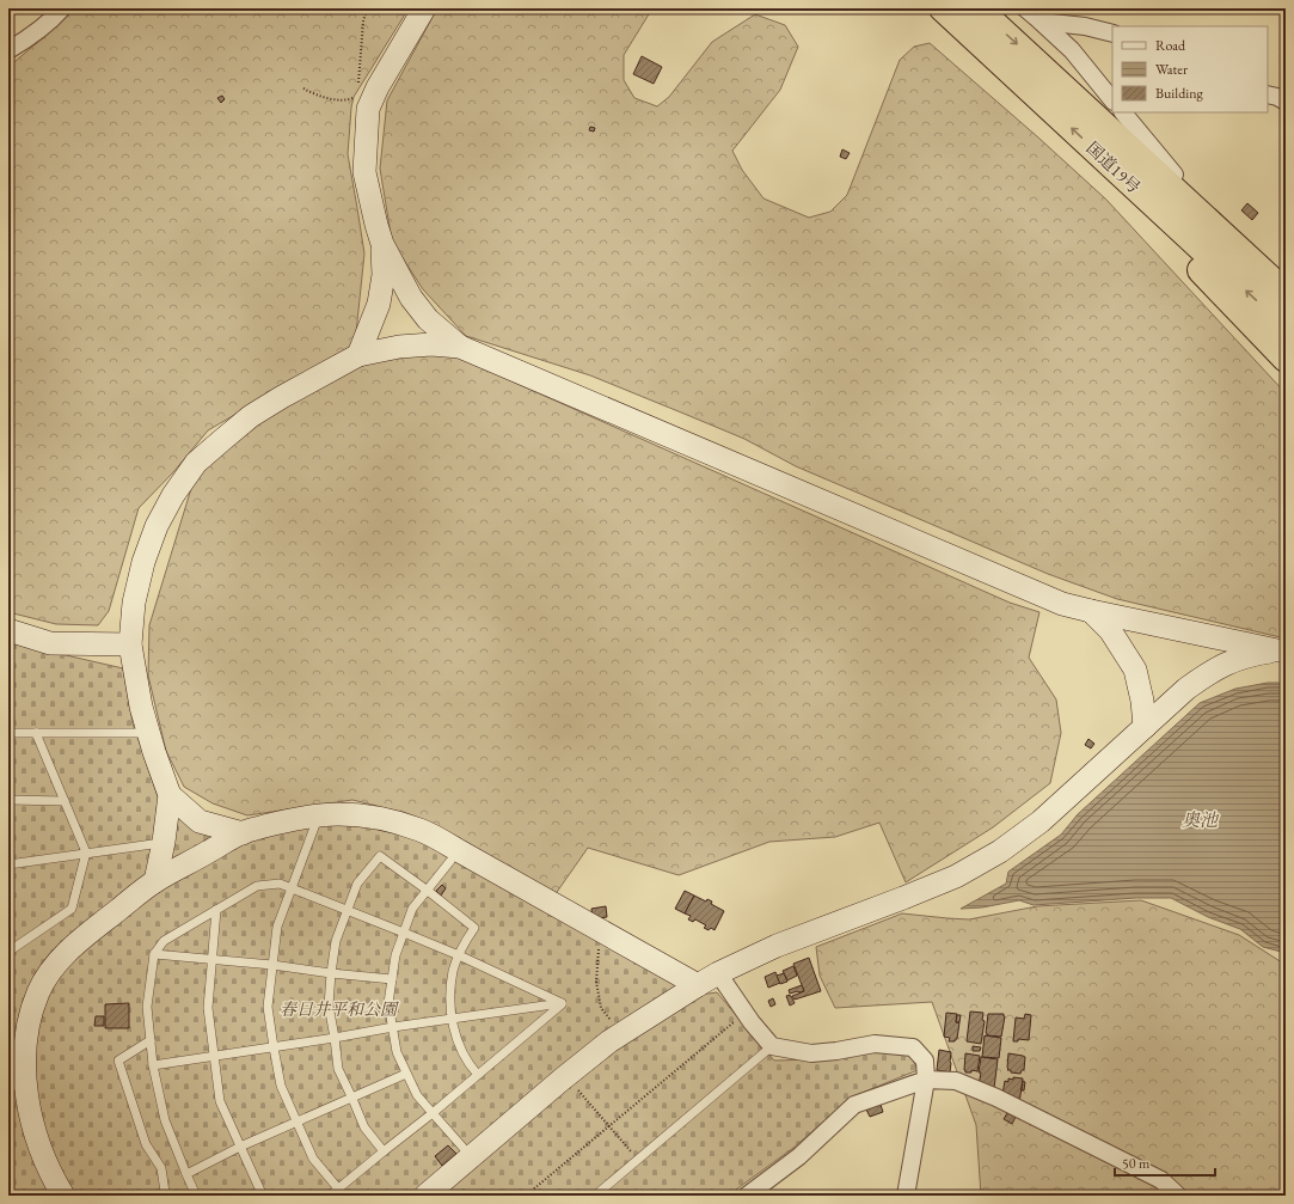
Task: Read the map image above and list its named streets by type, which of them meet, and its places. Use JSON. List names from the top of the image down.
{
  "streets": {
    "highway": ["国道19号"]
  },
  "water": ["奥池"],
  "parks": ["春日井平和公園"],
  "legend": ["Road", "Water", "Building"],
  "scale_bar": "50 m"
}
